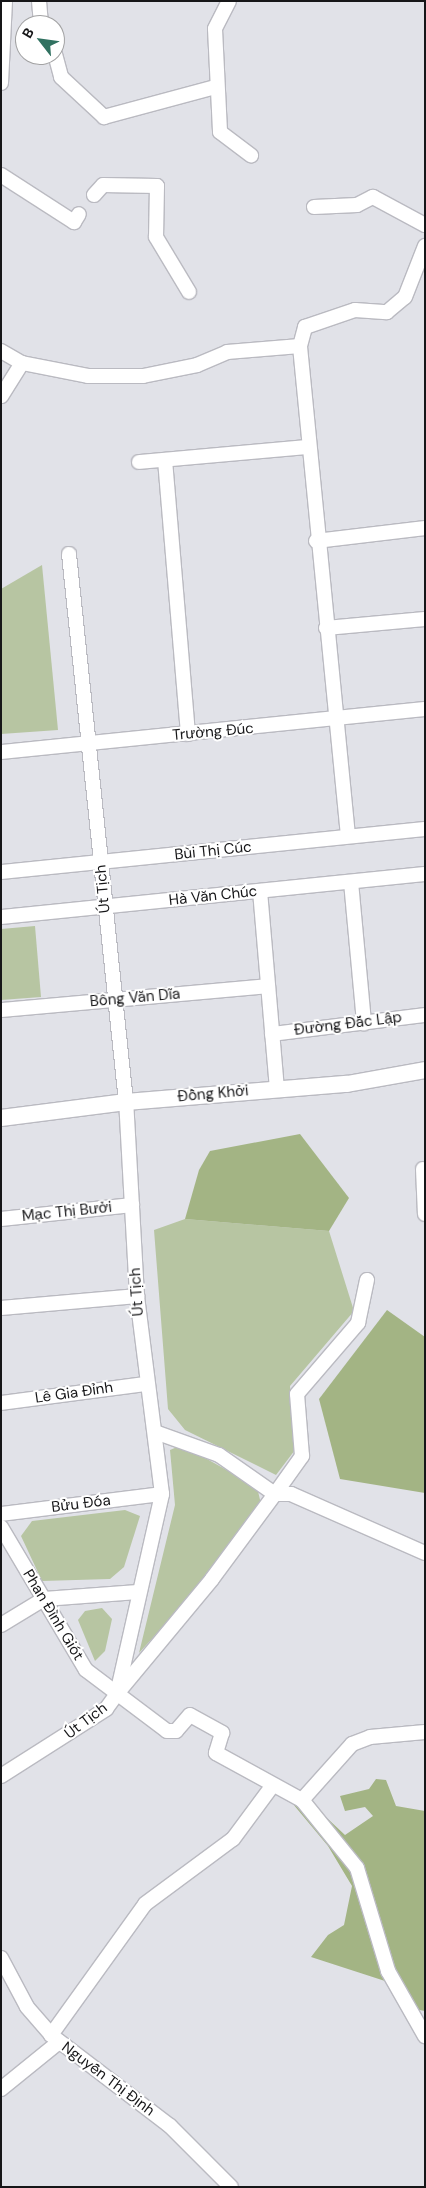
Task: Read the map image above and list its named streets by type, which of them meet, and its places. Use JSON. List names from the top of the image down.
{
  "streets": {
    "street": [
      "Trường Đúc",
      "Bùi Thị Cúc",
      "Út Tịch",
      "Hà Văn Chúc",
      "Bông Văn Dĩa",
      "Đường Đắc Lập",
      "Đồng Khởi",
      "Mạc Thị Bưởi",
      "Lê Gia Đỉnh",
      "Bửu Đóa",
      "Phan Đình Giót",
      "Nguyễn Thị Định"
    ]
  },
  "crossings": [
    ["Trường Đúc", "Út Tịch"],
    ["Bùi Thị Cúc", "Út Tịch"],
    ["Út Tịch", "Hà Văn Chúc"],
    ["Út Tịch", "Bông Văn Dĩa"],
    ["Út Tịch", "Đồng Khởi"],
    ["Út Tịch", "Mạc Thị Bưởi"],
    ["Út Tịch", "Lê Gia Đỉnh"],
    ["Út Tịch", "Bửu Đóa"],
    ["Út Tịch", "Phan Đình Giót"],
    ["Hà Văn Chúc", "Đường Đắc Lập"],
    ["Bông Văn Dĩa", "Đường Đắc Lập"],
    ["Đường Đắc Lập", "Đồng Khởi"]
  ],
  "north": "top left"
}
